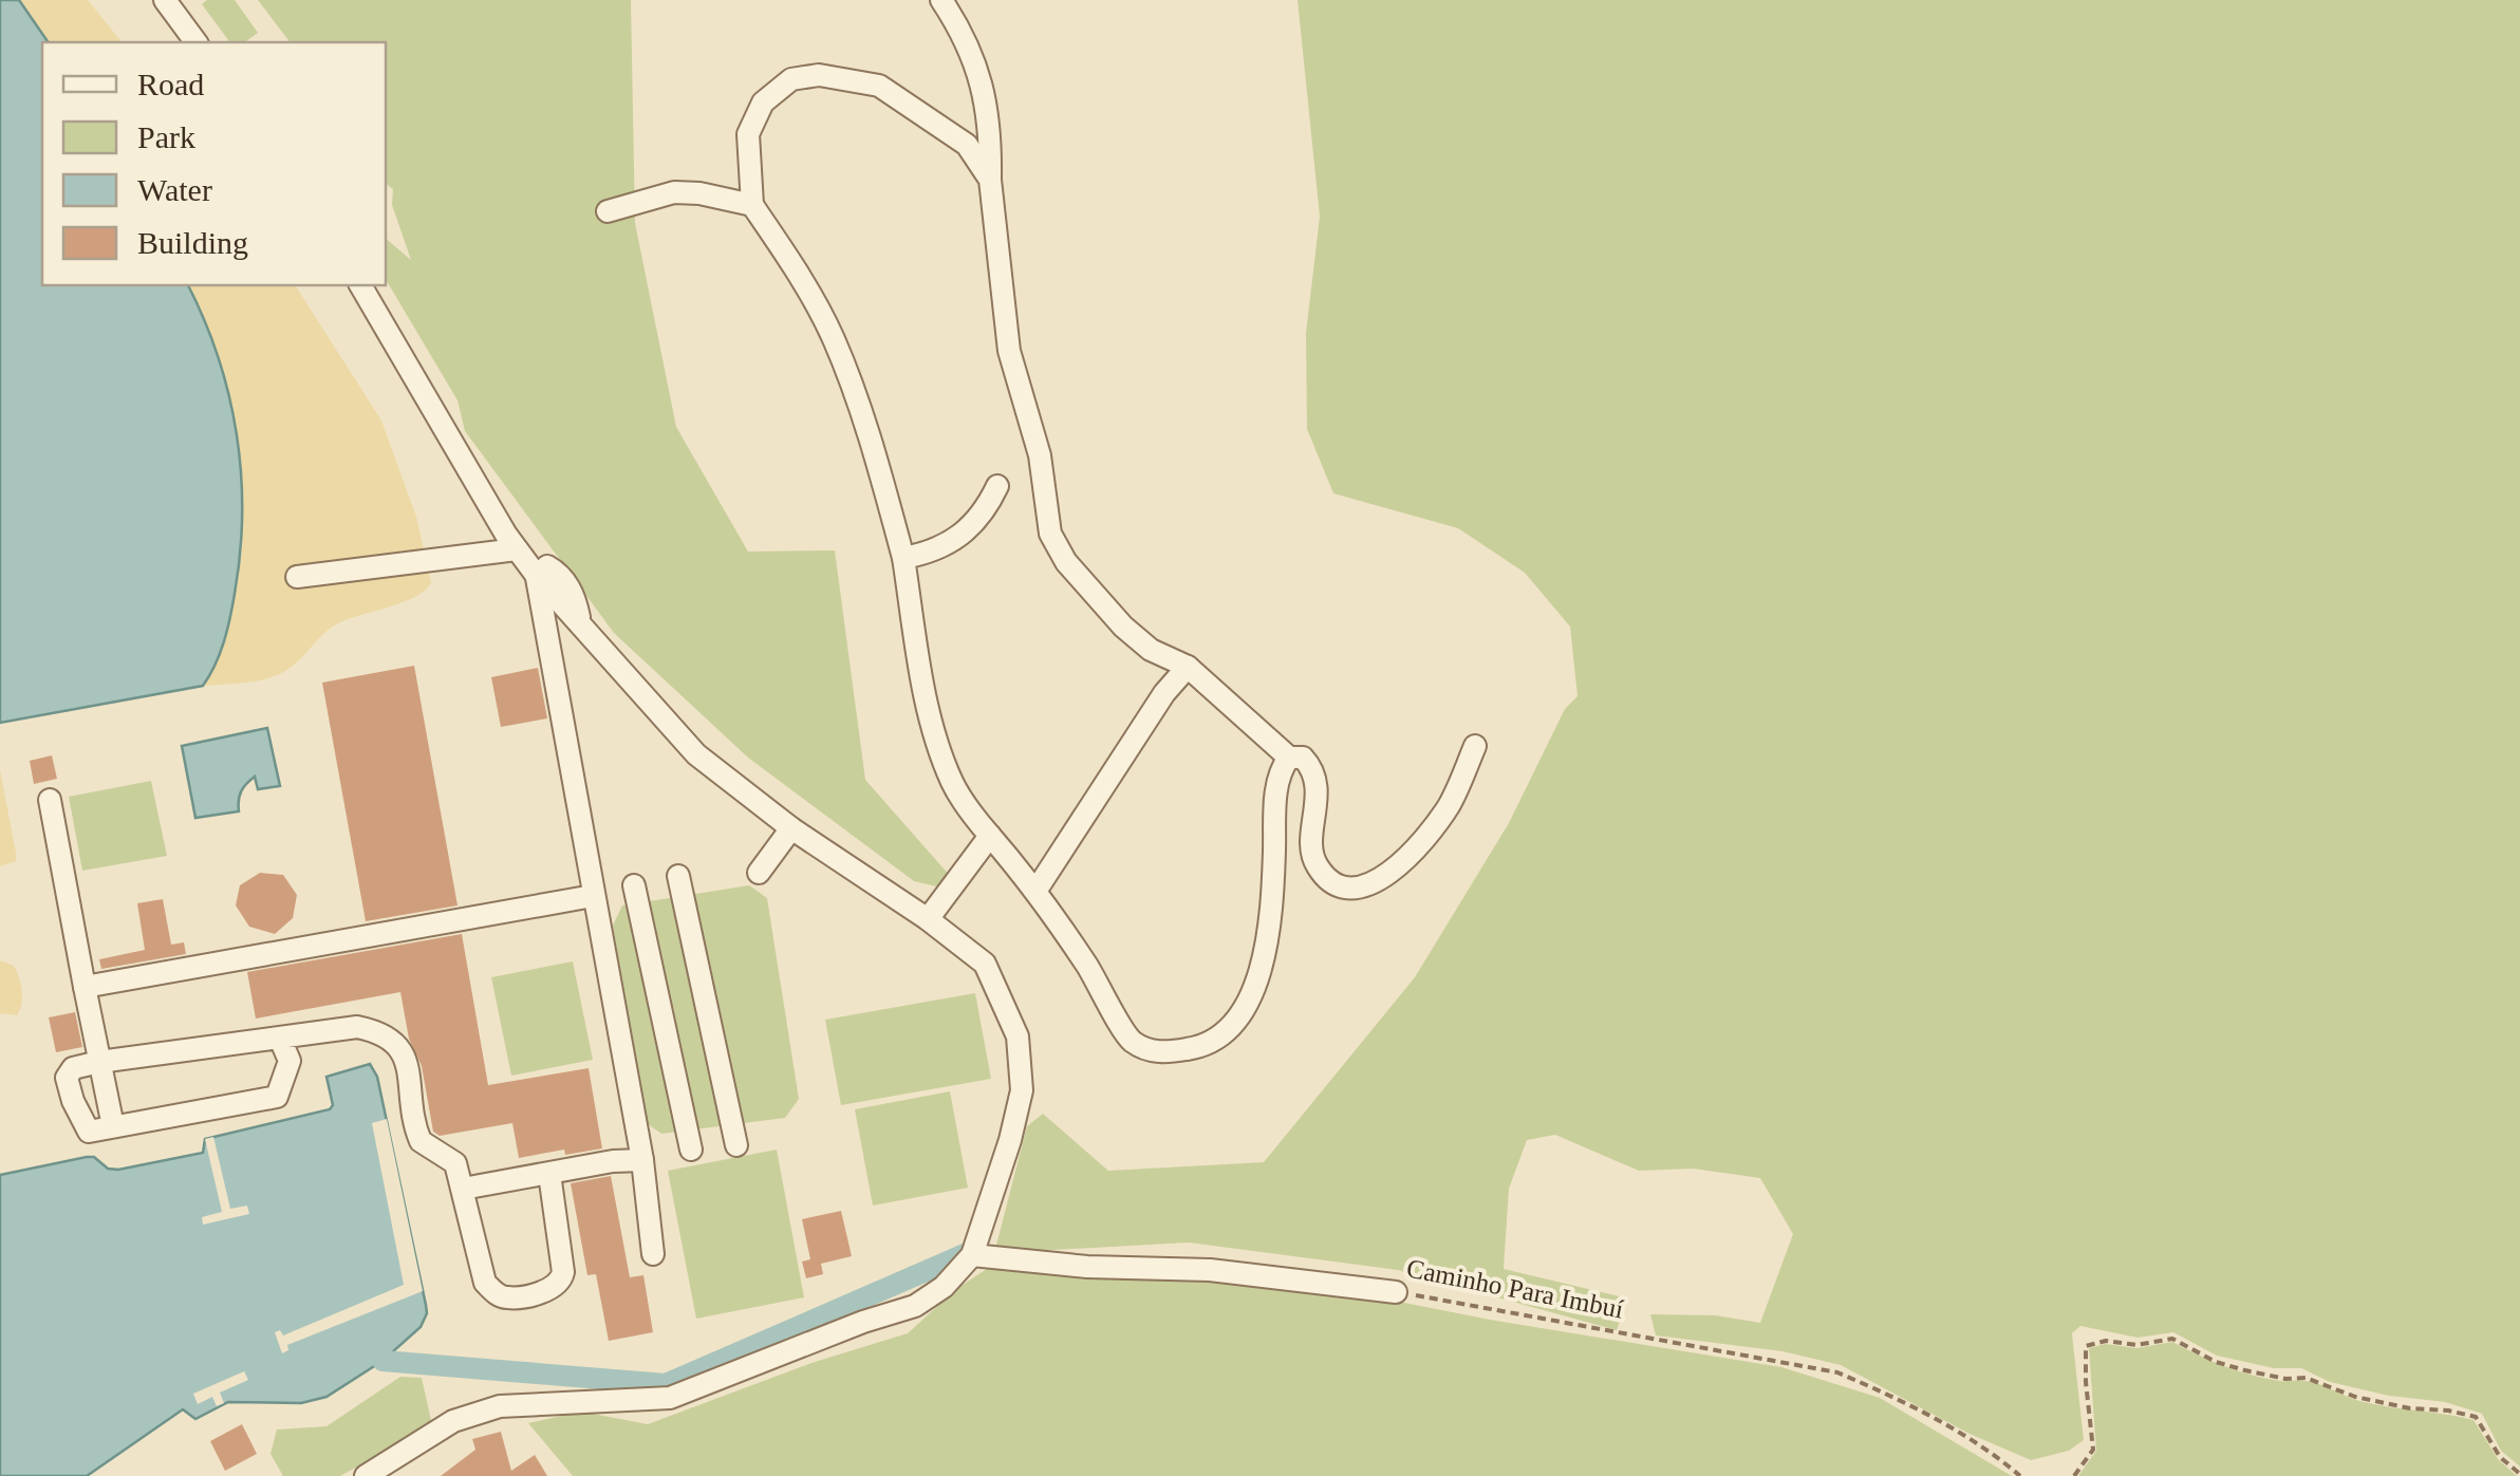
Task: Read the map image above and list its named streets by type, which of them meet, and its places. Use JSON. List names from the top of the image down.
{
  "streets": {
    "street": ["Caminho Para Imbuí"]
  },
  "legend": [
    "Road",
    "Park",
    "Water",
    "Building"
  ]
}
